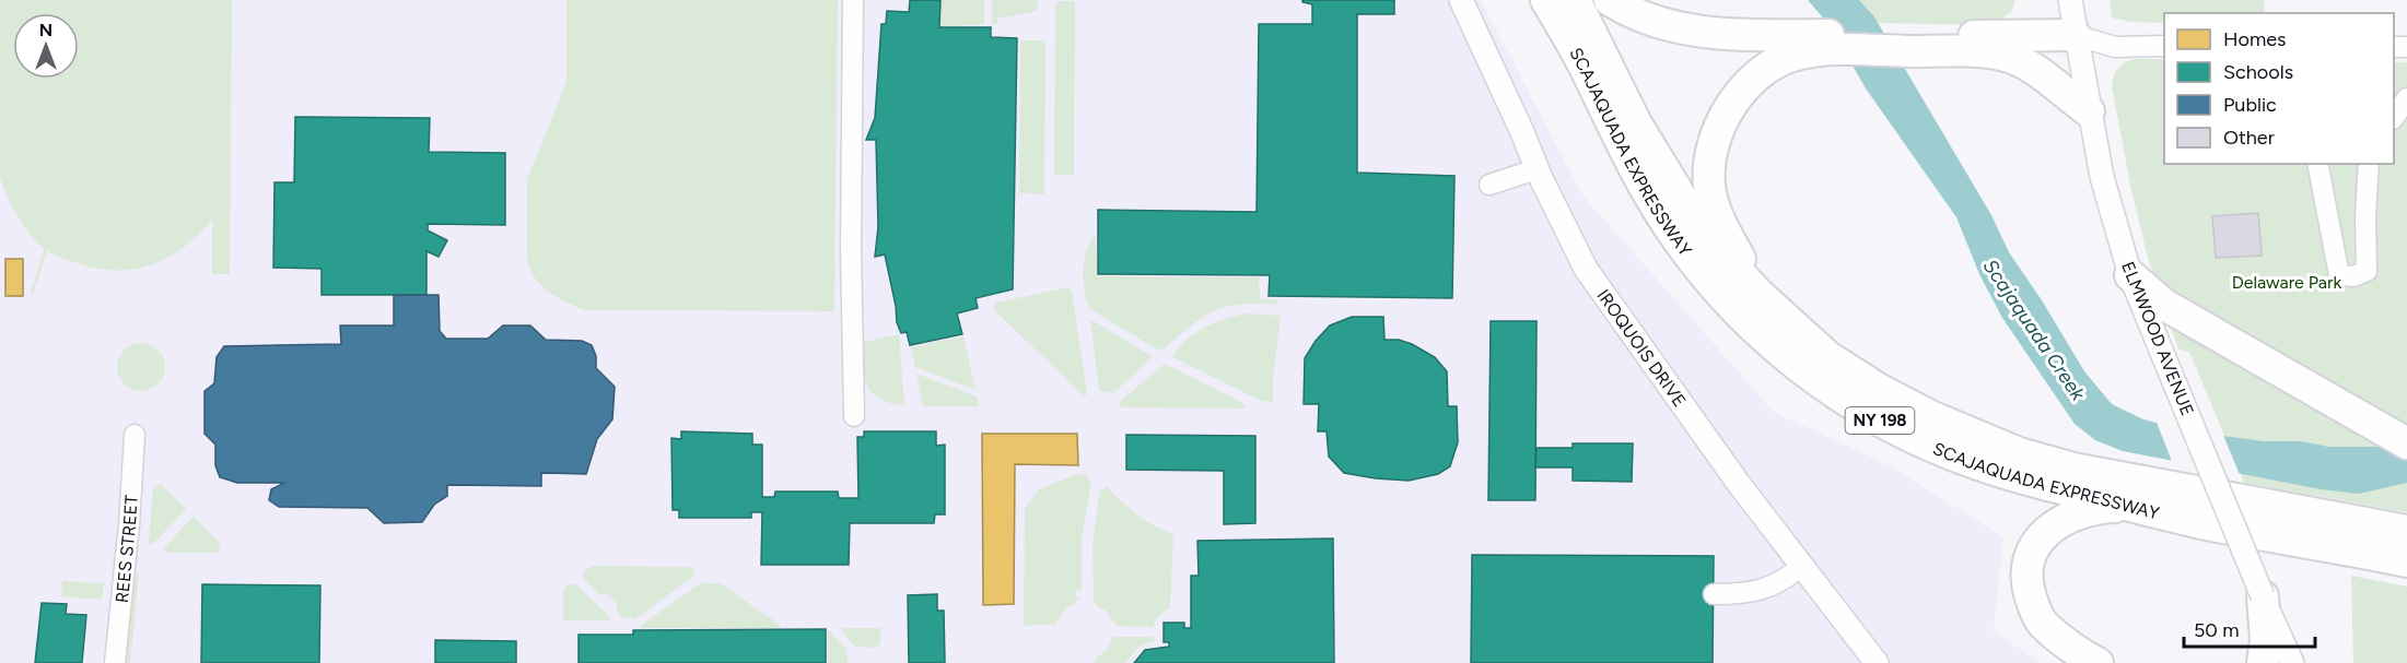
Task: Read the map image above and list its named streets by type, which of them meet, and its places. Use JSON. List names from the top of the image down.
{
  "streets": {
    "highway": ["SCAJAQUADA EXPRESSWAY", "NY 198"],
    "street": ["ELMWOOD AVENUE", "IROQUOIS DRIVE", "REES STREET"]
  },
  "water": ["Scajaquada Creek"],
  "parks": ["Delaware Park"],
  "legend": [
    "Homes",
    "Schools",
    "Public",
    "Other"
  ],
  "scale_bar": "50 m",
  "north": "top"
}
